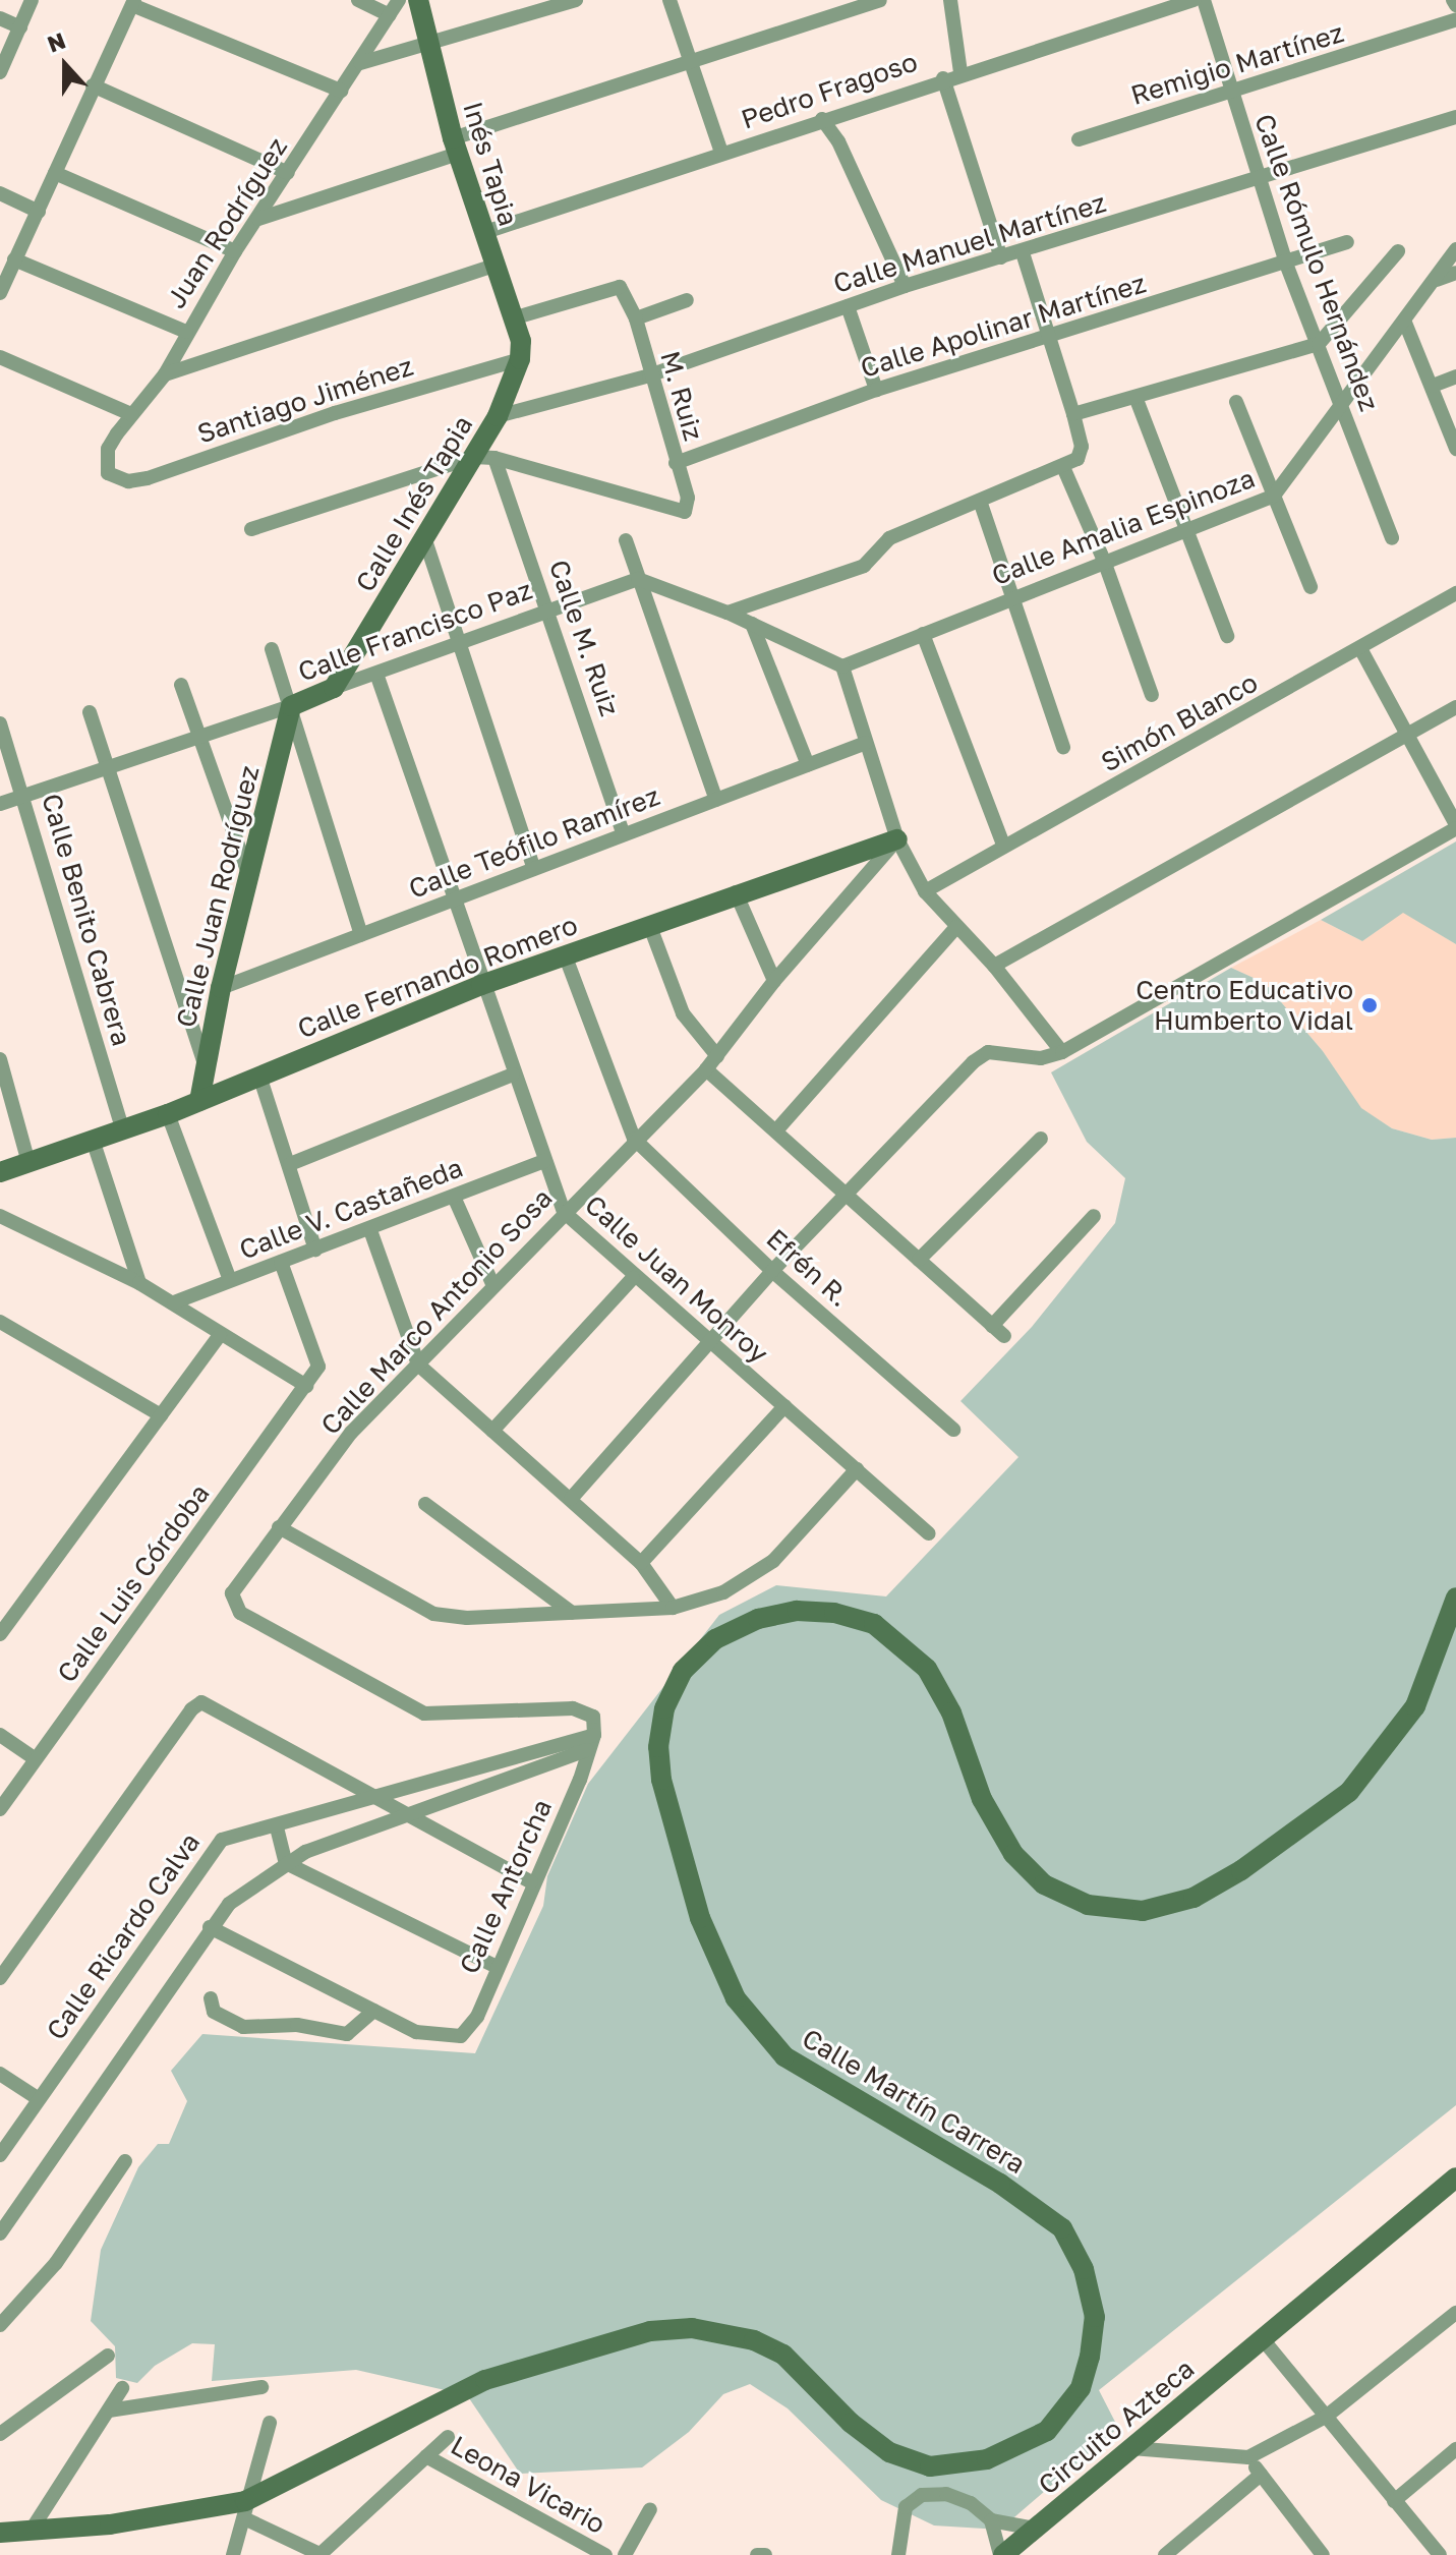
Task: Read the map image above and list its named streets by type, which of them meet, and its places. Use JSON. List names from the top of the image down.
{
  "streets": {
    "street": [
      "Remigio Martínez",
      "Pedro Fragoso",
      "Inés Tapia",
      "Juan Rodríguez",
      "Calle Manuel Martínez",
      "Calle Rómulo Hernández",
      "Calle Apolinar Martínez",
      "M. Ruiz",
      "Santiago Jiménez",
      "Calle Inés Tapia",
      "Calle Amalia Espinoza",
      "Calle Francisco Paz",
      "Calle M. Ruiz",
      "Simón Blanco",
      "Calle Teófilo Ramírez",
      "Calle Juan Rodríguez",
      "Calle Benito Cabrera",
      "Calle Fernando Romero",
      "Calle V. Castañeda",
      "Efrén R.",
      "Calle Juan Monroy",
      "Calle Marco Antonio Sosa",
      "Calle Luis Córdoba",
      "Calle Antorcha",
      "Calle Ricardo Calva",
      "Calle Martín Carrera",
      "Circuito Azteca",
      "Leona Vicario"
    ]
  },
  "crossings": [
    ["Remigio Martínez", "Calle Rómulo Hernández"],
    ["Pedro Fragoso", "Inés Tapia"],
    ["Inés Tapia", "M. Ruiz"],
    ["Inés Tapia", "Santiago Jiménez"],
    ["Inés Tapia", "Calle Inés Tapia"],
    ["Juan Rodríguez", "Santiago Jiménez"],
    ["Calle Manuel Martínez", "Calle Rómulo Hernández"],
    ["Calle Manuel Martínez", "M. Ruiz"],
    ["Calle Manuel Martínez", "Calle Inés Tapia"],
    ["Calle Rómulo Hernández", "Calle Apolinar Martínez"],
    ["Calle Rómulo Hernández", "Calle Amalia Espinoza"],
    ["Calle Apolinar Martínez", "M. Ruiz"],
    ["M. Ruiz", "Calle Inés Tapia"],
    ["M. Ruiz", "Calle M. Ruiz"],
    ["Santiago Jiménez", "Calle Inés Tapia"],
    ["Calle Inés Tapia", "Calle Francisco Paz"],
    ["Calle Inés Tapia", "Calle M. Ruiz"],
    ["Calle Francisco Paz", "Calle M. Ruiz"],
    ["Calle Francisco Paz", "Calle Juan Rodríguez"],
    ["Calle Francisco Paz", "Calle Benito Cabrera"],
    ["Calle Francisco Paz", "Calle Juan Monroy"],
    ["Calle M. Ruiz", "Calle Teófilo Ramírez"],
    ["Calle Teófilo Ramírez", "Calle Juan Rodríguez"],
    ["Calle Teófilo Ramírez", "Calle Juan Monroy"],
    ["Calle Juan Rodríguez", "Calle Fernando Romero"],
    ["Calle Benito Cabrera", "Calle Fernando Romero"],
    ["Calle Fernando Romero", "Calle Juan Monroy"],
    ["Calle V. Castañeda", "Calle Juan Monroy"],
    ["Efrén R.", "Calle Marco Antonio Sosa"],
    ["Calle Juan Monroy", "Calle Marco Antonio Sosa"],
    ["Calle Marco Antonio Sosa", "Calle Antorcha"],
    ["Calle Marco Antonio Sosa", "Calle Ricardo Calva"],
    ["Calle Antorcha", "Calle Ricardo Calva"]
  ],
  "places": ["Centro Educativo Humberto Vidal"],
  "north": "top"
}
